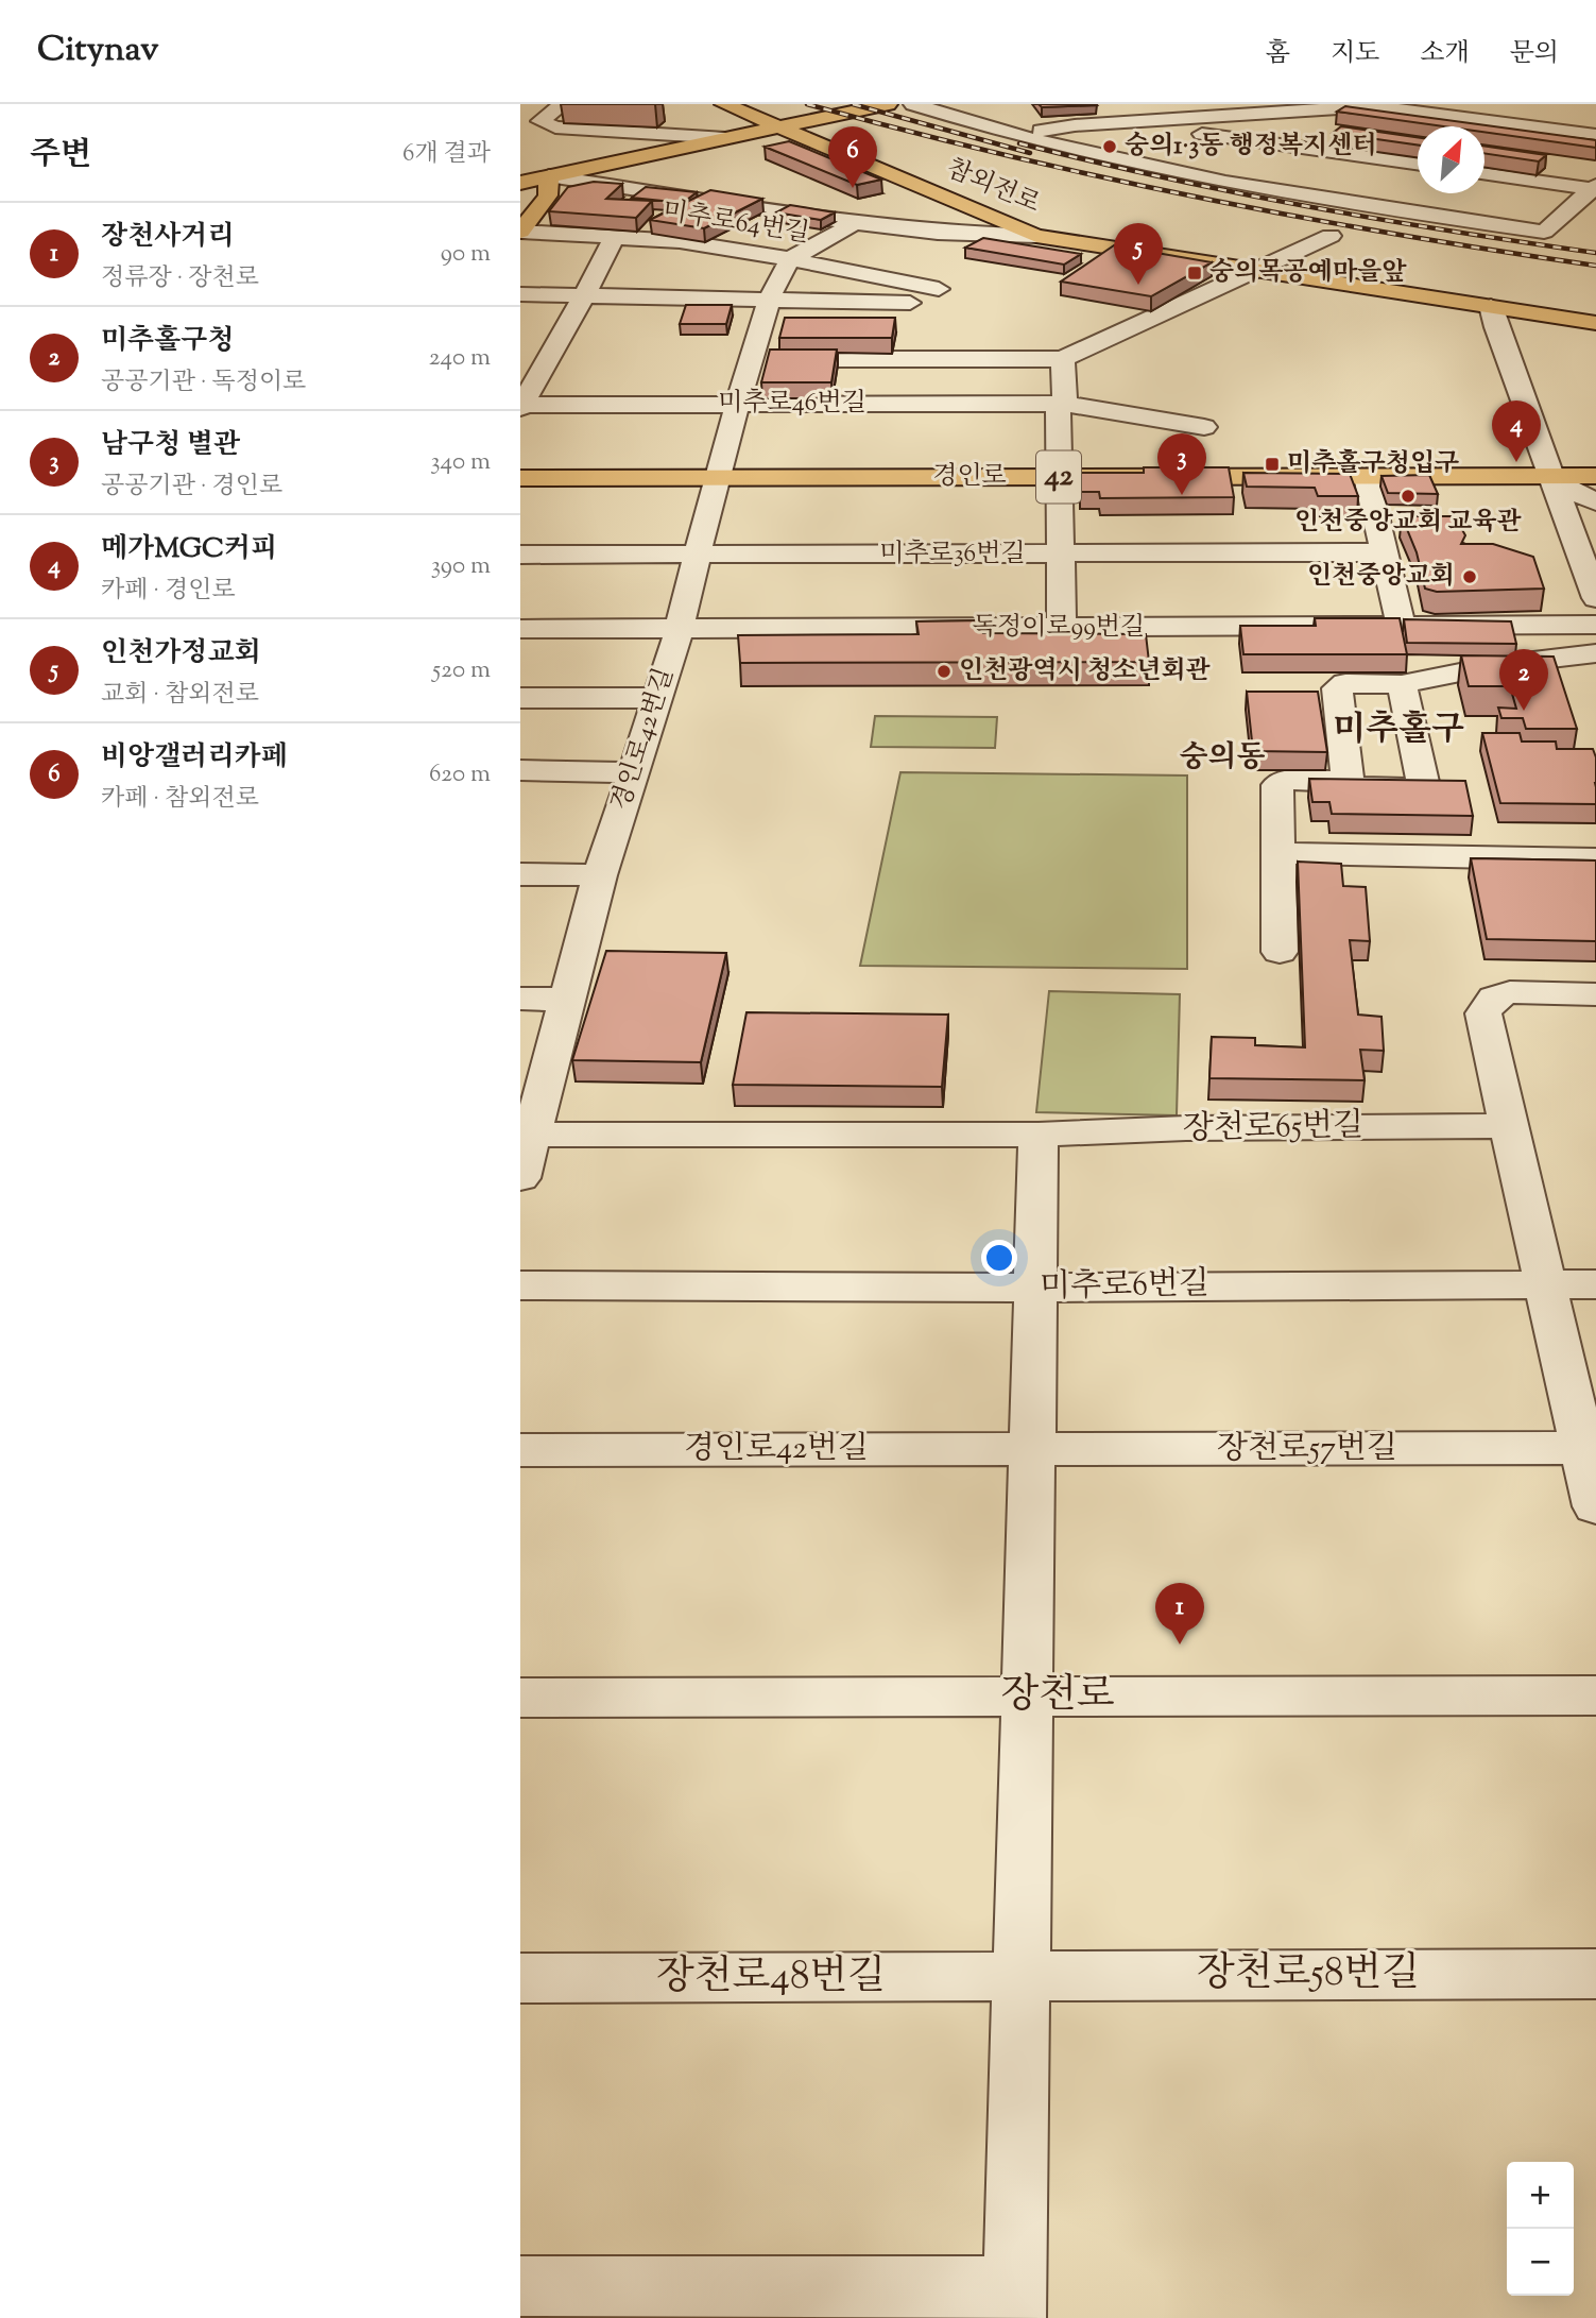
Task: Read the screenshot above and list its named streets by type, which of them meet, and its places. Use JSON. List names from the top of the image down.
{
  "streets": {
    "main road": ["참외전로", "경인로", "42"],
    "street": [
      "미추로64번길",
      "미추로46번길",
      "미추로36번길",
      "독정이로99번길",
      "경인로42번길",
      "장천로65번길",
      "미추로6번길",
      "장천로57번길",
      "장천로",
      "장천로58번길",
      "장천로48번길"
    ]
  },
  "crossings": [
    ["미추로64번길", "경인로42번길"],
    ["미추로46번길", "경인로42번길"],
    ["경인로", "경인로42번길"],
    ["미추로36번길", "경인로42번길"],
    ["독정이로99번길", "경인로42번길"],
    ["경인로42번길", "장천로57번길"],
    ["장천로58번길", "장천로48번길"]
  ],
  "districts": ["미추홀구", "숭의동"],
  "places": {
    "other": [
      "숭의1·3동 행정복지센터",
      "인천중앙교회 교육관",
      "인천중앙교회",
      "인천광역시 청소년회관"
    ],
    "transit": ["숭의목공예마을앞", "미추홀구청입구"]
  },
  "north": "top right",
  "page": {
    "header": "Citynav",
    "nav": [
      "홈",
      "지도",
      "소개",
      "문의"
    ],
    "heading": ["주변", "6개 결과"],
    "pins": [
      "6",
      "5",
      "4",
      "3",
      "2",
      "1"
    ],
    "list": [
      {
        "mark": "1",
        "name": "장천사거리",
        "note": "정류장 · 장천로",
        "value": "90 m"
      },
      {
        "mark": "2",
        "name": "미추홀구청",
        "note": "공공기관 · 독정이로",
        "value": "240 m"
      },
      {
        "mark": "3",
        "name": "남구청 별관",
        "note": "공공기관 · 경인로",
        "value": "340 m"
      },
      {
        "mark": "4",
        "name": "메가MGC커피",
        "note": "카페 · 경인로",
        "value": "390 m"
      },
      {
        "mark": "5",
        "name": "인천가정교회",
        "note": "교회 · 참외전로",
        "value": "520 m"
      },
      {
        "mark": "6",
        "name": "비앙갤러리카페",
        "note": "카페 · 참외전로",
        "value": "620 m"
      }
    ],
    "map_buttons": ["+", "−"]
  }
}
